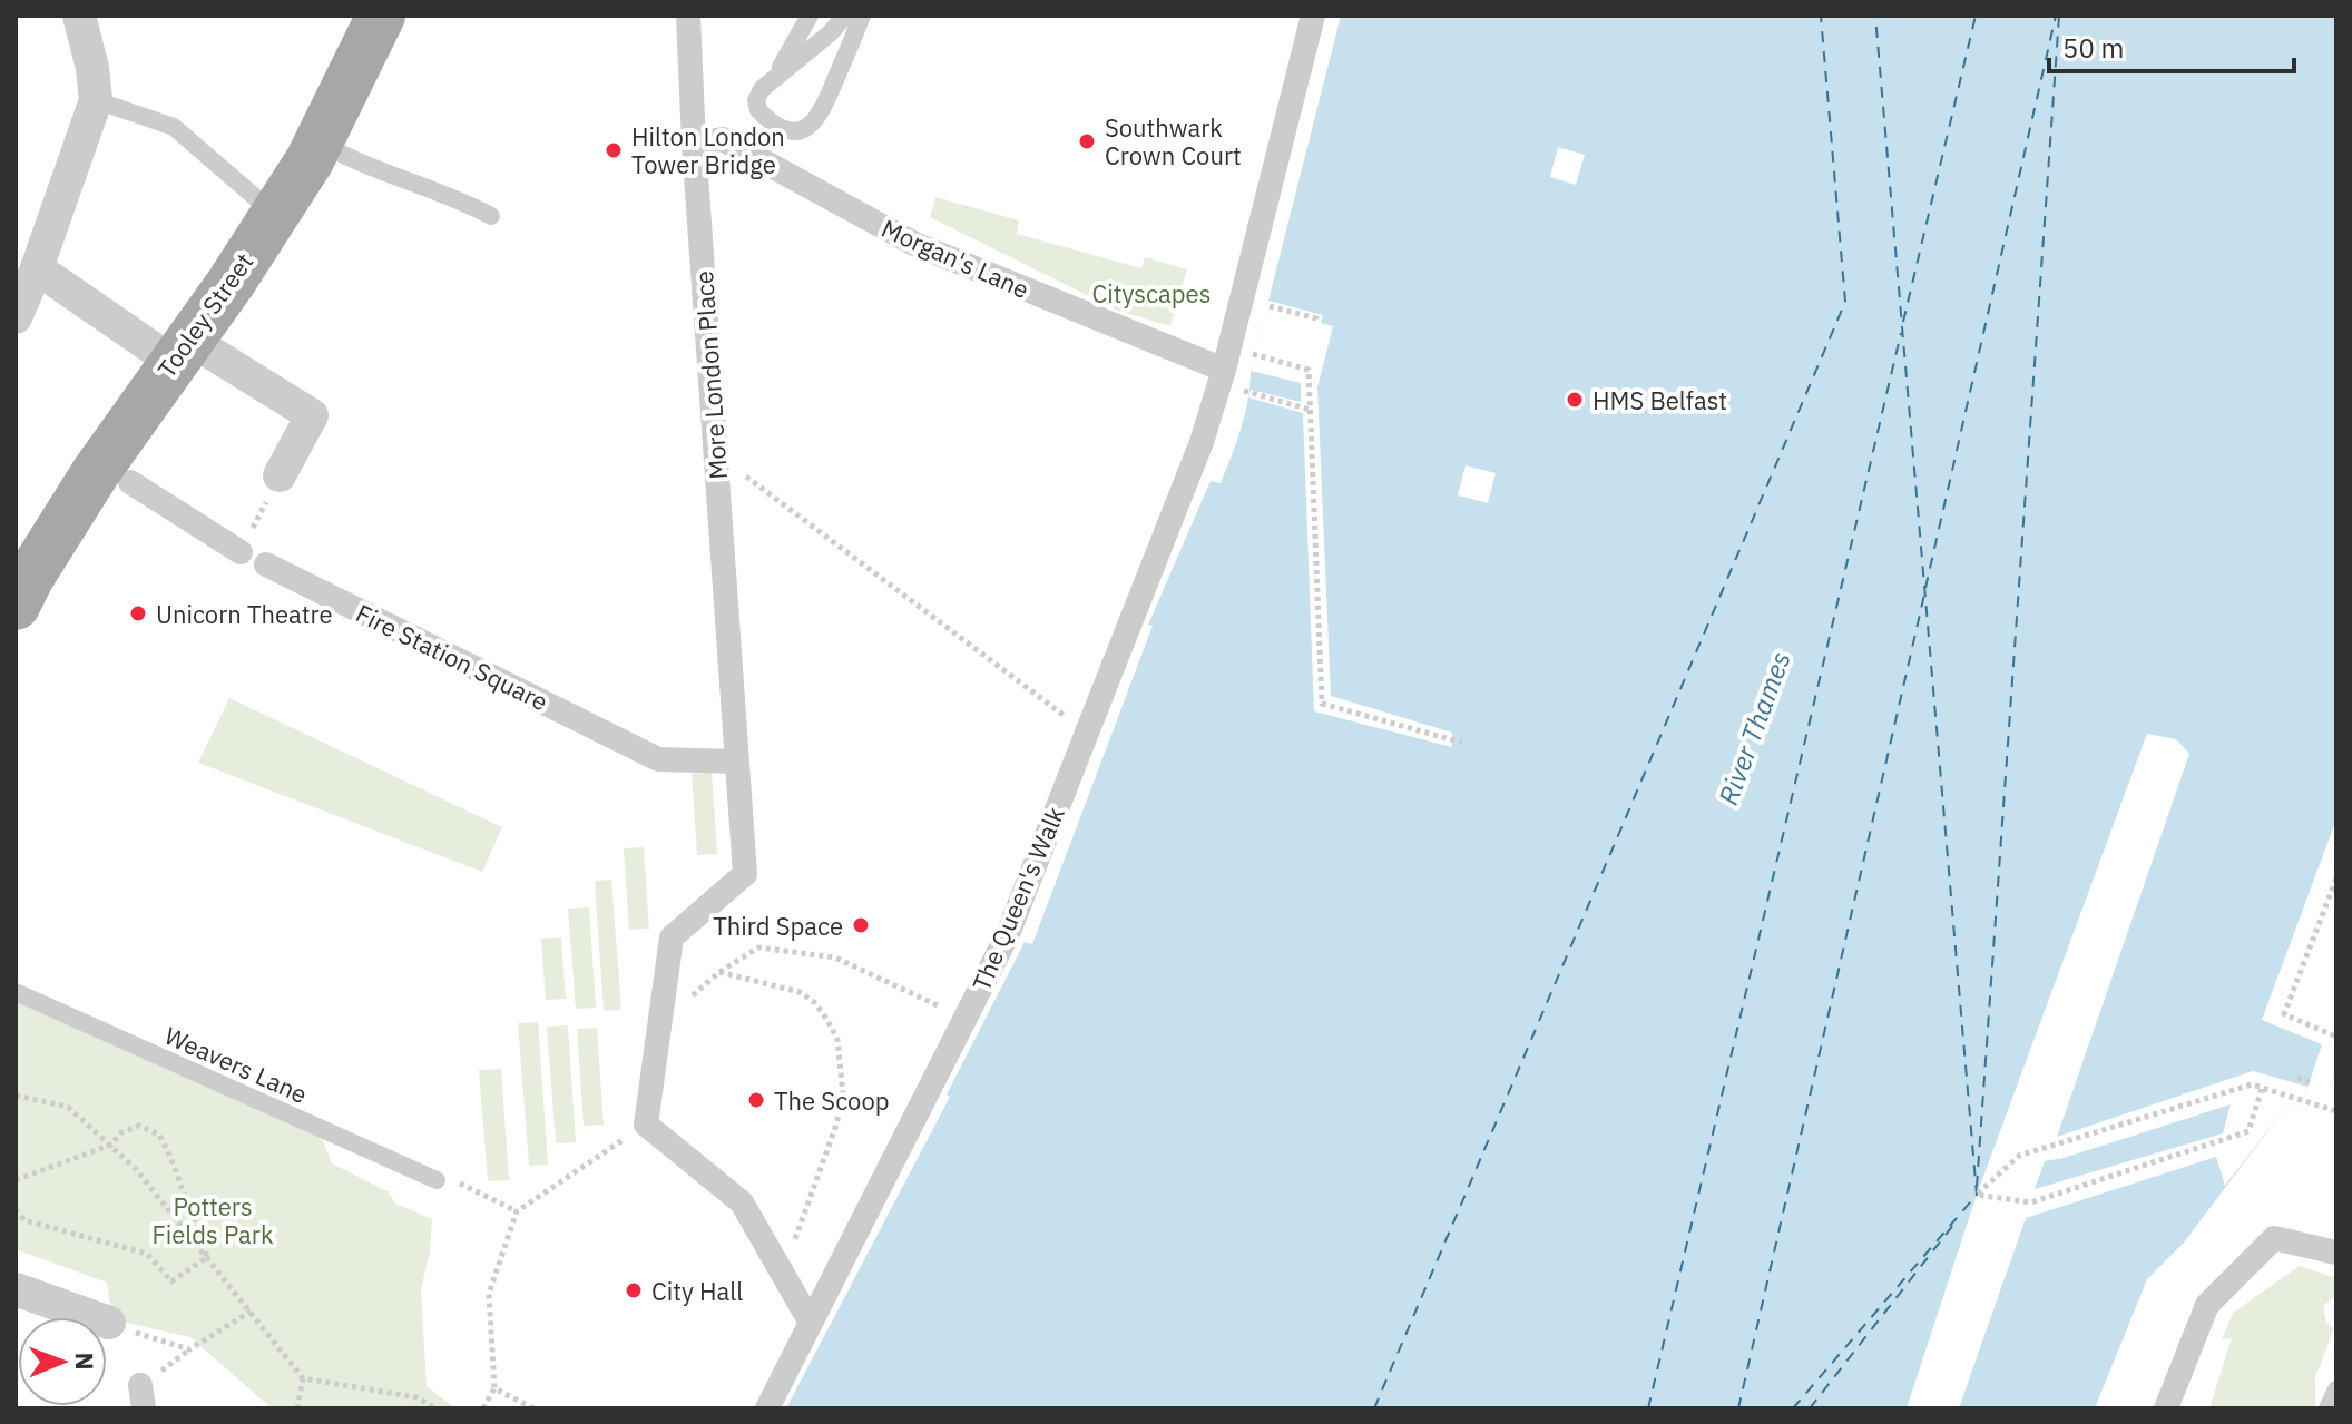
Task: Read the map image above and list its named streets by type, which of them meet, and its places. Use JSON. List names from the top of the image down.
{
  "streets": {
    "main road": ["Tooley Street"],
    "street": [
      "Morgan's Lane",
      "More London Place",
      "Fire Station Square",
      "The Queen's Walk"
    ],
    "lane": ["Weavers Lane"]
  },
  "crossings": [
    ["Morgan's Lane", "More London Place"],
    ["Morgan's Lane", "The Queen's Walk"],
    ["More London Place", "Fire Station Square"]
  ],
  "water": ["River Thames"],
  "parks": ["Cityscapes", "Potters Fields Park"],
  "places": [
    "Southwark Crown Court",
    "Hilton London Tower Bridge",
    "HMS Belfast",
    "Unicorn Theatre",
    "Third Space",
    "The Scoop",
    "City Hall"
  ],
  "scale_bar": "50 m",
  "north": "right"
}
